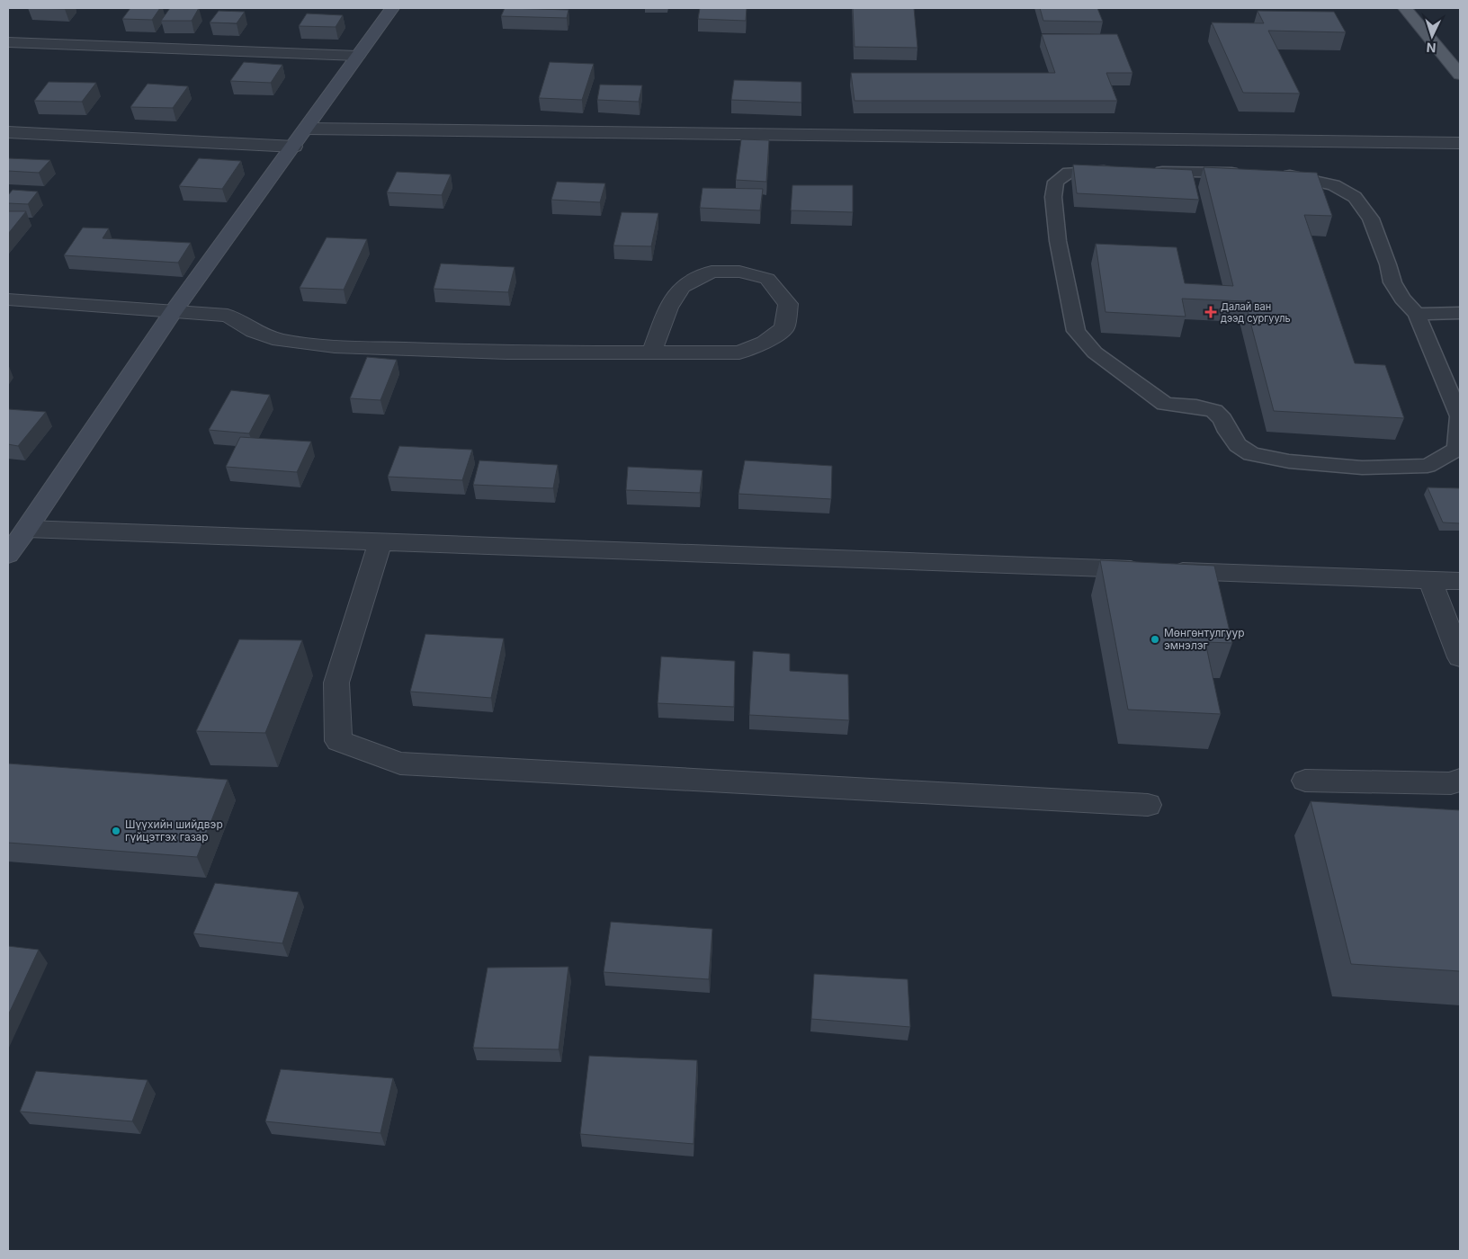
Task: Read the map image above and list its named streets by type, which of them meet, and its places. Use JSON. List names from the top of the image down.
{
  "places": {
    "health": ["Далай ван дээд сургууль"],
    "other": ["Мөнгөнтулгуур эмнэлэг", "Шүүхийн шийдвэр гүйцэтгэх газар"]
  },
  "north": "bottom"
}
